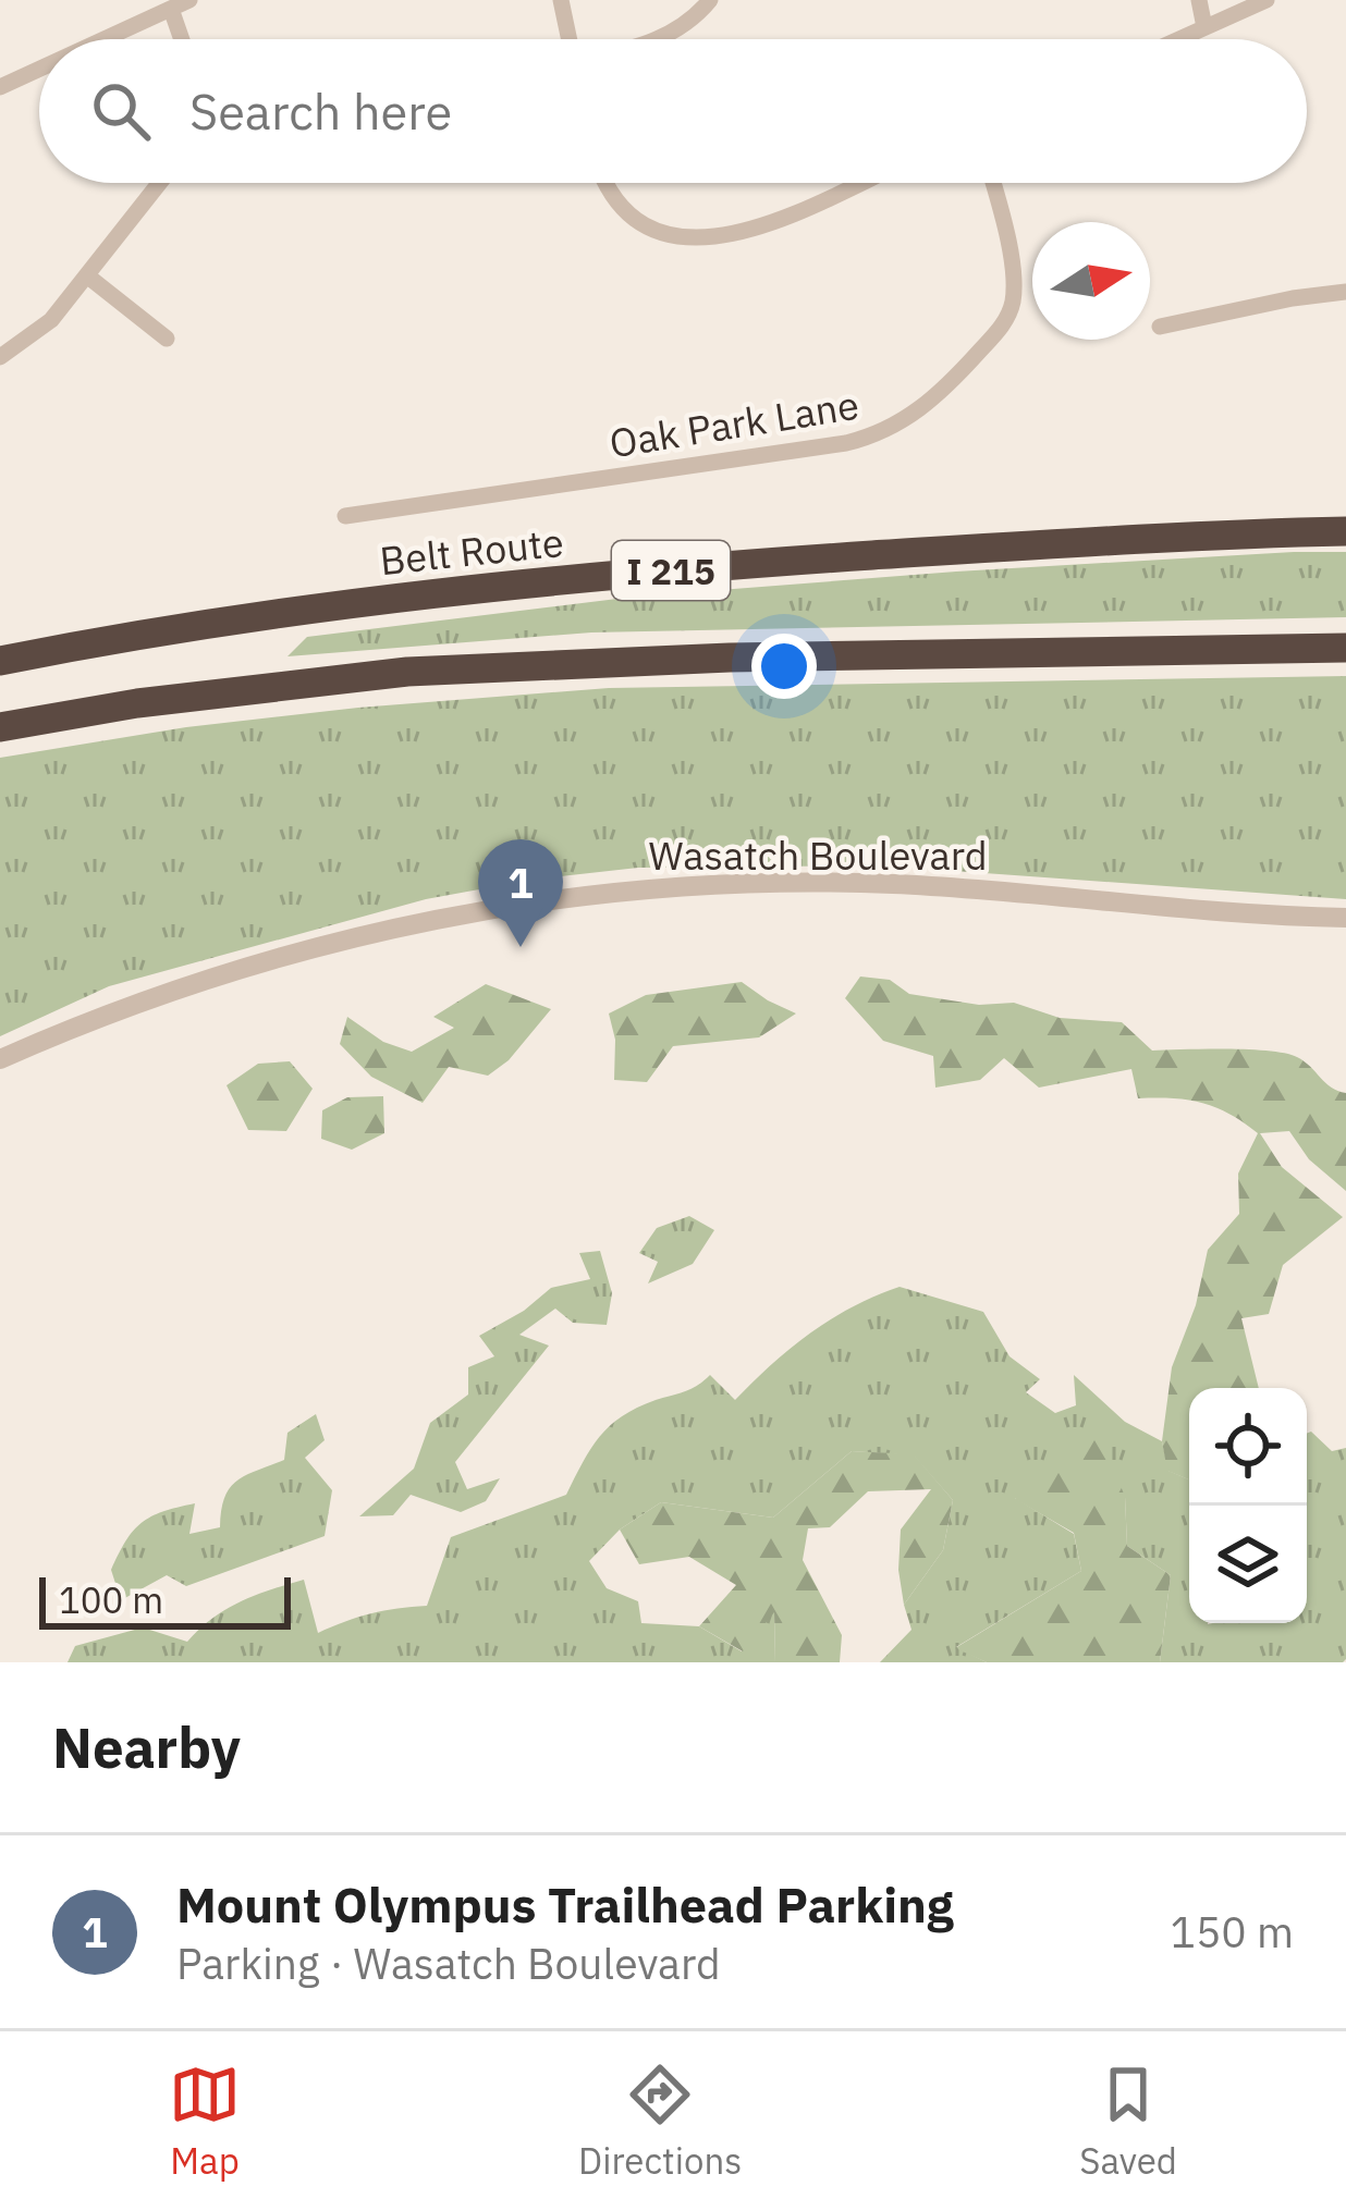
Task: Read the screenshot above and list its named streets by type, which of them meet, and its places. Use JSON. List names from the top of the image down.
{
  "streets": {
    "highway": ["Belt Route", "I 215"],
    "street": ["Oak Park Lane", "Wasatch Boulevard"]
  },
  "scale_bar": "100 m",
  "north": "right",
  "page": {
    "search": "Search here",
    "pins": "1",
    "scale": "100 m",
    "heading": "Nearby",
    "list": [
      {
        "mark": "1",
        "name": "Mount Olympus Trailhead Parking",
        "note": "Parking · Wasatch Boulevard",
        "value": "150 m"
      }
    ],
    "nav": ["Map", "Directions", "Saved"]
  }
}
